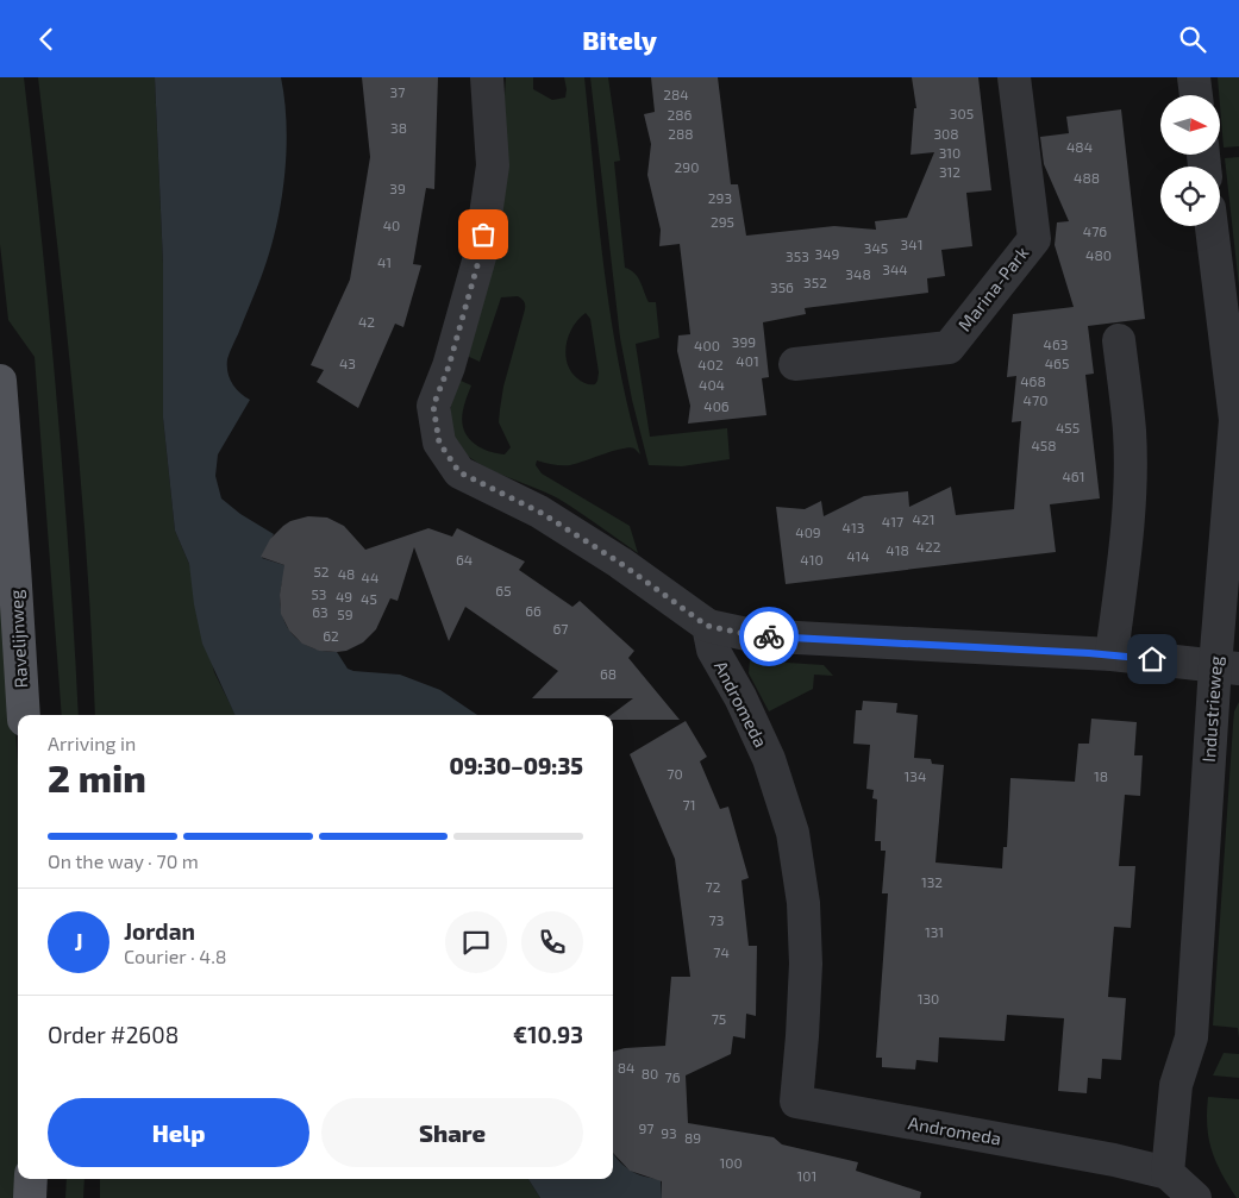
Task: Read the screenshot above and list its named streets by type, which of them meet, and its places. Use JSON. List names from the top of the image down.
{
  "streets": {
    "main road": ["Ravelijnweg"],
    "street": ["Marina-Park", "Andromeda", "Industrieweg"]
  },
  "crossings": [
    ["Andromeda", "Industrieweg"]
  ],
  "house_numbers": [
    "37",
    "284",
    "305",
    "286",
    "38",
    "288",
    "308",
    "484",
    "310",
    "290",
    "312",
    "488",
    "39",
    "293",
    "295",
    "40",
    "476",
    "341",
    "345",
    "349",
    "480",
    "353",
    "41",
    "344",
    "348",
    "352",
    "356",
    "42",
    "399",
    "463",
    "400",
    "401",
    "43",
    "465",
    "402",
    "468",
    "404",
    "470",
    "406",
    "455",
    "458",
    "461",
    "421",
    "417",
    "413",
    "409",
    "422",
    "418",
    "414",
    "64",
    "410",
    "52",
    "48",
    "44",
    "65",
    "53",
    "49",
    "45",
    "66",
    "63",
    "59",
    "67",
    "62",
    "68",
    "70",
    "134",
    "18",
    "71",
    "132",
    "72",
    "73",
    "131",
    "74",
    "130",
    "75",
    "84",
    "80",
    "76",
    "97",
    "93",
    "89",
    "100",
    "101"
  ],
  "north": "right",
  "page": {
    "header": "Bitely",
    "heading": ["2 min", "Arriving in", "09:30–09:35"],
    "panel": [
      "Jordan",
      "Courier · 4.8",
      "Order #2608",
      "€10.93"
    ],
    "bar": "On the way · 70 m",
    "round": "J",
    "buttons": ["Help", "Share"]
  }
}
